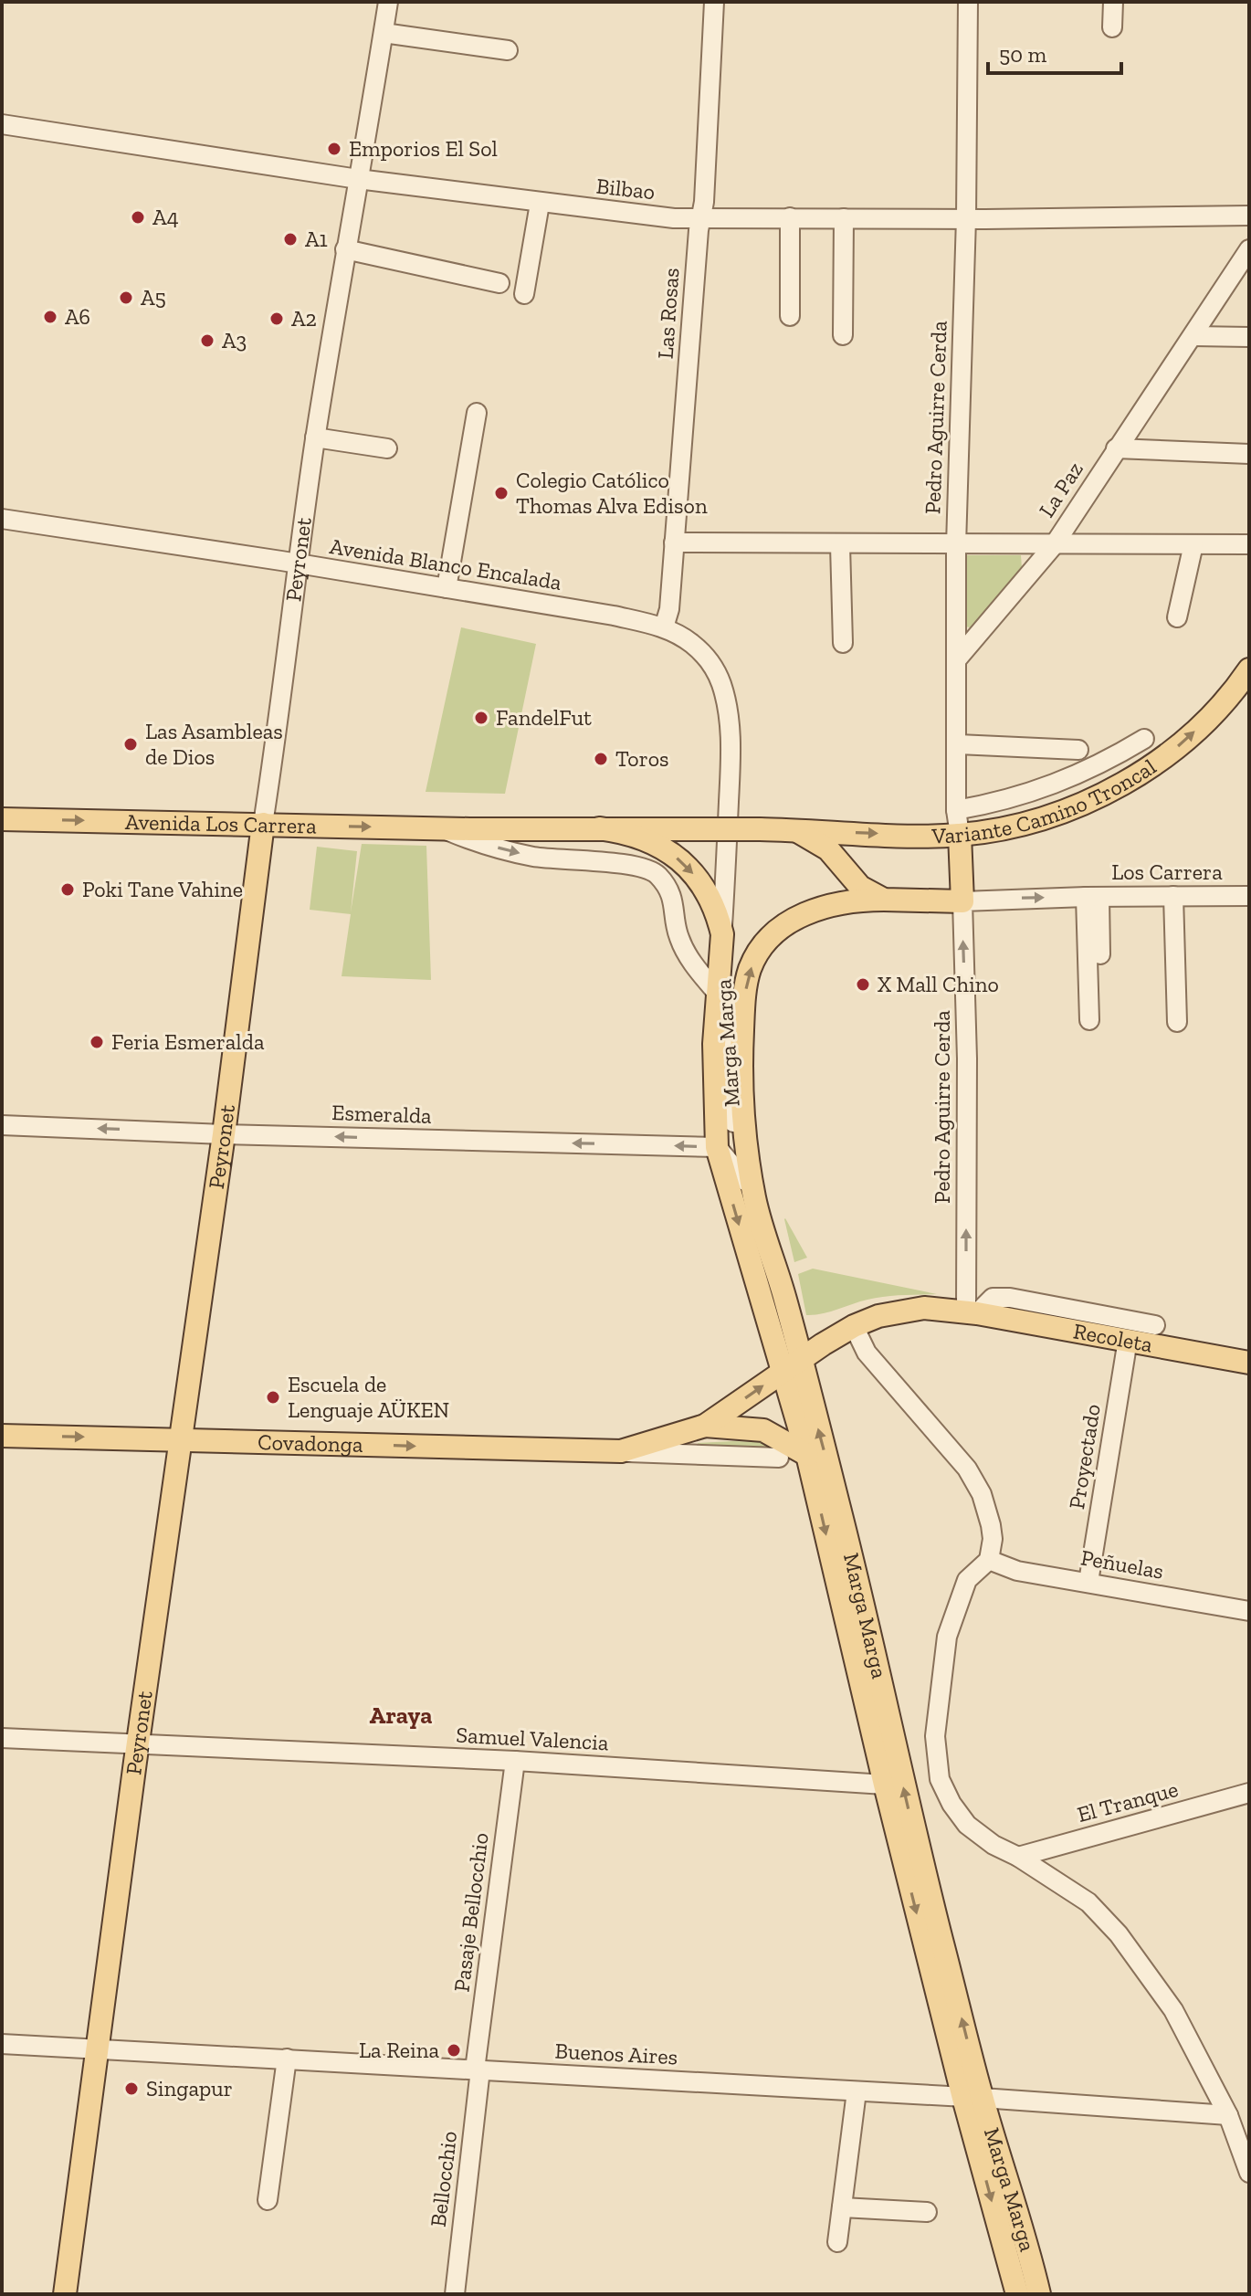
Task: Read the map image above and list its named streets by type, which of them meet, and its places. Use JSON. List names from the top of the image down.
{
  "streets": {
    "main road": [
      "Peyronet",
      "Variante Camino Troncal",
      "Avenida Los Carrera",
      "Marga Marga",
      "Recoleta",
      "Covadonga"
    ],
    "street": [
      "Bilbao",
      "Las Rosas",
      "Pedro Aguirre Cerda",
      "La Paz",
      "Avenida Blanco Encalada",
      "Los Carrera",
      "Esmeralda",
      "Proyectado",
      "Peñuelas",
      "Samuel Valencia",
      "El Tranque",
      "Pasaje Bellocchio",
      "Buenos Aires",
      "Bellocchio"
    ]
  },
  "crossings": [
    ["Bilbao", "Las Rosas"],
    ["Bilbao", "Pedro Aguirre Cerda"],
    ["Bilbao", "Peyronet"],
    ["Las Rosas", "Avenida Blanco Encalada"],
    ["Las Rosas", "Marga Marga"],
    ["Pedro Aguirre Cerda", "La Paz"],
    ["Pedro Aguirre Cerda", "Variante Camino Troncal"],
    ["Pedro Aguirre Cerda", "Los Carrera"],
    ["Pedro Aguirre Cerda", "Recoleta"],
    ["Peyronet", "Avenida Blanco Encalada"],
    ["Peyronet", "Avenida Los Carrera"],
    ["Peyronet", "Esmeralda"],
    ["Peyronet", "Covadonga"],
    ["Peyronet", "Samuel Valencia"],
    ["Peyronet", "Buenos Aires"],
    ["Avenida Blanco Encalada", "Marga Marga"],
    ["Variante Camino Troncal", "Avenida Los Carrera"],
    ["Avenida Los Carrera", "Marga Marga"],
    ["Marga Marga", "Esmeralda"],
    ["Marga Marga", "Recoleta"],
    ["Marga Marga", "Covadonga"],
    ["Marga Marga", "Samuel Valencia"],
    ["Marga Marga", "Buenos Aires"],
    ["Recoleta", "Covadonga"],
    ["Recoleta", "Proyectado"],
    ["Proyectado", "Peñuelas"],
    ["Samuel Valencia", "Pasaje Bellocchio"],
    ["Pasaje Bellocchio", "Buenos Aires"],
    ["Pasaje Bellocchio", "Bellocchio"],
    ["Buenos Aires", "Bellocchio"]
  ],
  "one_way": ["Variante Camino Troncal", "Esmeralda", "Covadonga"],
  "districts": ["Araya"],
  "places": [
    "Emporios El Sol",
    "A4",
    "A1",
    "A5",
    "A6",
    "A2",
    "A3",
    "Colegio Católico Thomas Alva Edison",
    "FandelFut",
    "Las Asambleas de Dios",
    "Toros",
    "Poki Tane Vahine",
    "X Mall Chino",
    "Feria Esmeralda",
    "Escuela de Lenguaje AÜKEN",
    "La Reina",
    "Singapur"
  ],
  "scale_bar": "50 m"
}
